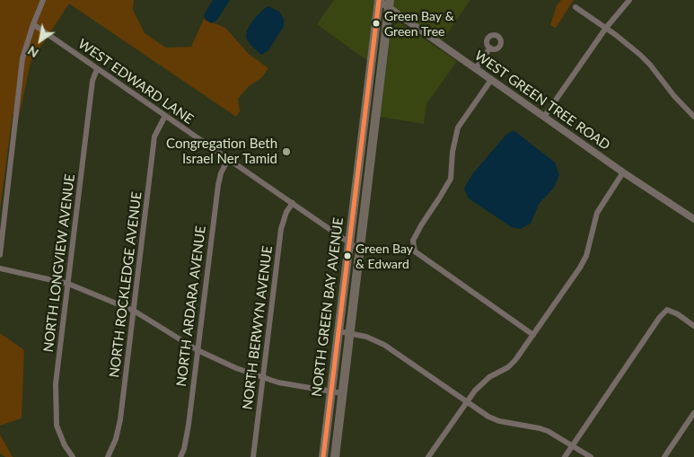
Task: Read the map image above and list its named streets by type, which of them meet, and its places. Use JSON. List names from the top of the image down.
{
  "streets": {
    "main road": ["NORTH GREEN BAY AVENUE"],
    "street": [
      "WEST EDWARD LANE",
      "WEST GREEN TREE ROAD",
      "NORTH LONGVIEW AVENUE",
      "NORTH ROCKLEDGE AVENUE",
      "NORTH ARDARA AVENUE",
      "NORTH BERWYN AVENUE"
    ]
  },
  "crossings": [
    ["WEST EDWARD LANE", "NORTH LONGVIEW AVENUE"],
    ["WEST EDWARD LANE", "NORTH ROCKLEDGE AVENUE"],
    ["WEST EDWARD LANE", "NORTH ARDARA AVENUE"],
    ["WEST EDWARD LANE", "NORTH GREEN BAY AVENUE"],
    ["WEST EDWARD LANE", "NORTH BERWYN AVENUE"],
    ["WEST GREEN TREE ROAD", "NORTH GREEN BAY AVENUE"]
  ],
  "places": ["Green Bay & Green Tree", "Congregation Beth Israel Ner Tamid", "Green Bay & Edward"],
  "north": "bottom left"
}
